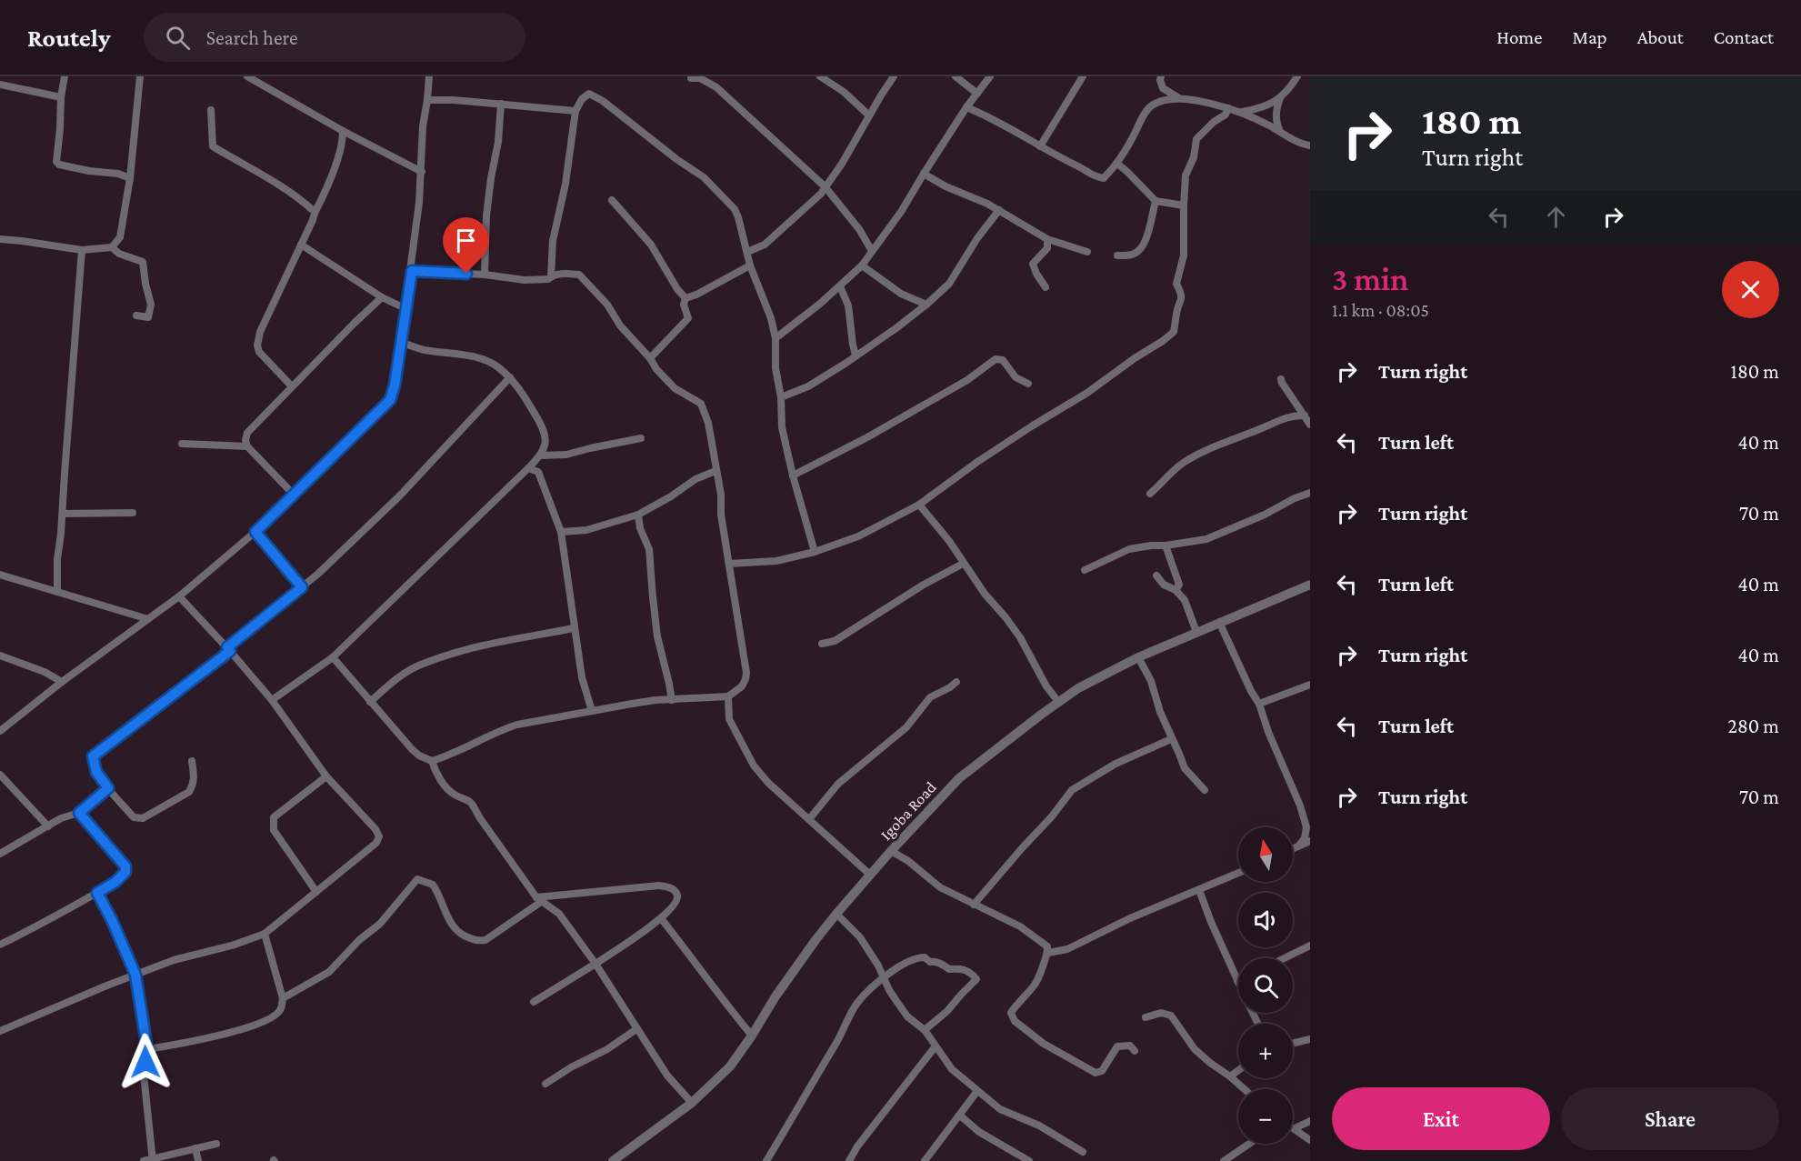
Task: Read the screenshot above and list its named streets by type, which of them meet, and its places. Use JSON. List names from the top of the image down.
{
  "streets": {
    "street": ["Igoba Road"]
  },
  "north": "top",
  "page": {
    "header": "Routely",
    "search": "Search here",
    "nav": [
      "Home",
      "Map",
      "About",
      "Contact"
    ],
    "turn": ["180 m", "Turn right"],
    "heading": ["3 min", "1.1 km · 08:05"],
    "list": [
      {
        "name": "Turn right",
        "value": "180 m"
      },
      {
        "name": "Turn left",
        "value": "40 m"
      },
      {
        "name": "Turn right",
        "value": "70 m"
      },
      {
        "name": "Turn left",
        "value": "40 m"
      },
      {
        "name": "Turn right",
        "value": "40 m"
      },
      {
        "name": "Turn left",
        "value": "280 m"
      },
      {
        "name": "Turn right",
        "value": "70 m"
      }
    ],
    "map_buttons": ["+", "−"],
    "buttons": ["Exit", "Share"]
  }
}
